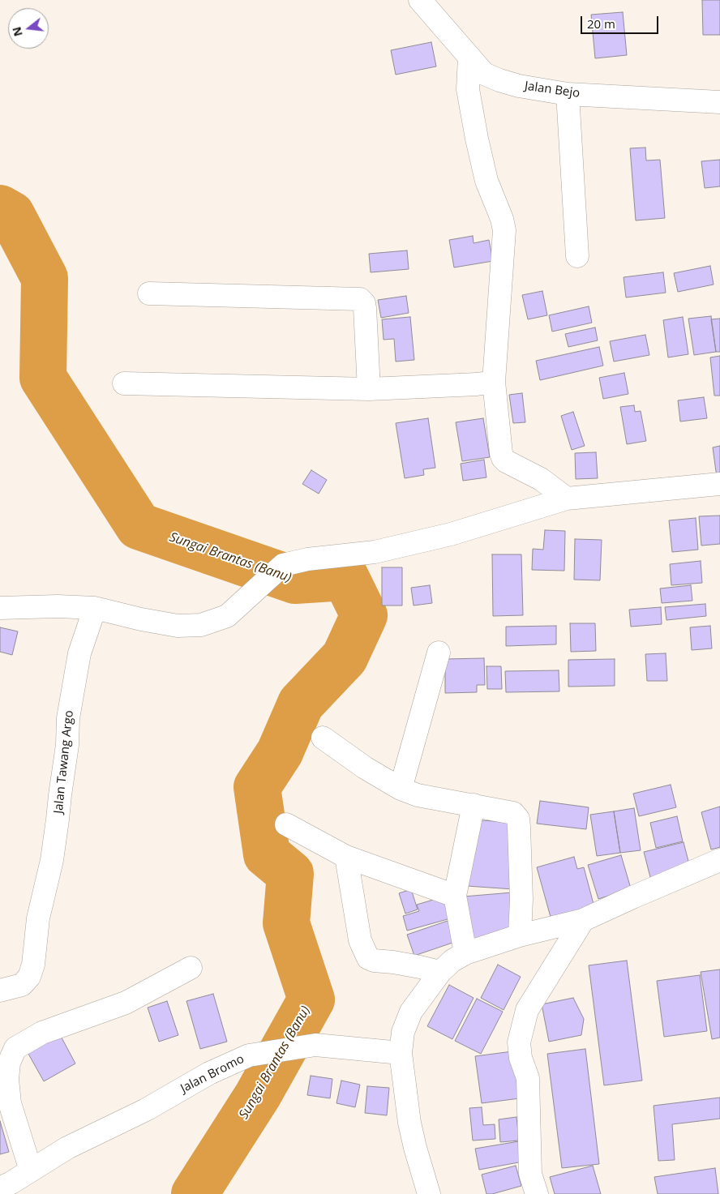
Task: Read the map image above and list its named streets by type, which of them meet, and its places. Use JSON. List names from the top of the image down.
{
  "streets": {
    "street": ["Jalan Bejo", "Jalan Tawang Argo", "Jalan Bromo"]
  },
  "water": ["Sungai Brantas (Banu)"],
  "scale_bar": "20 m",
  "north": "left"
}
